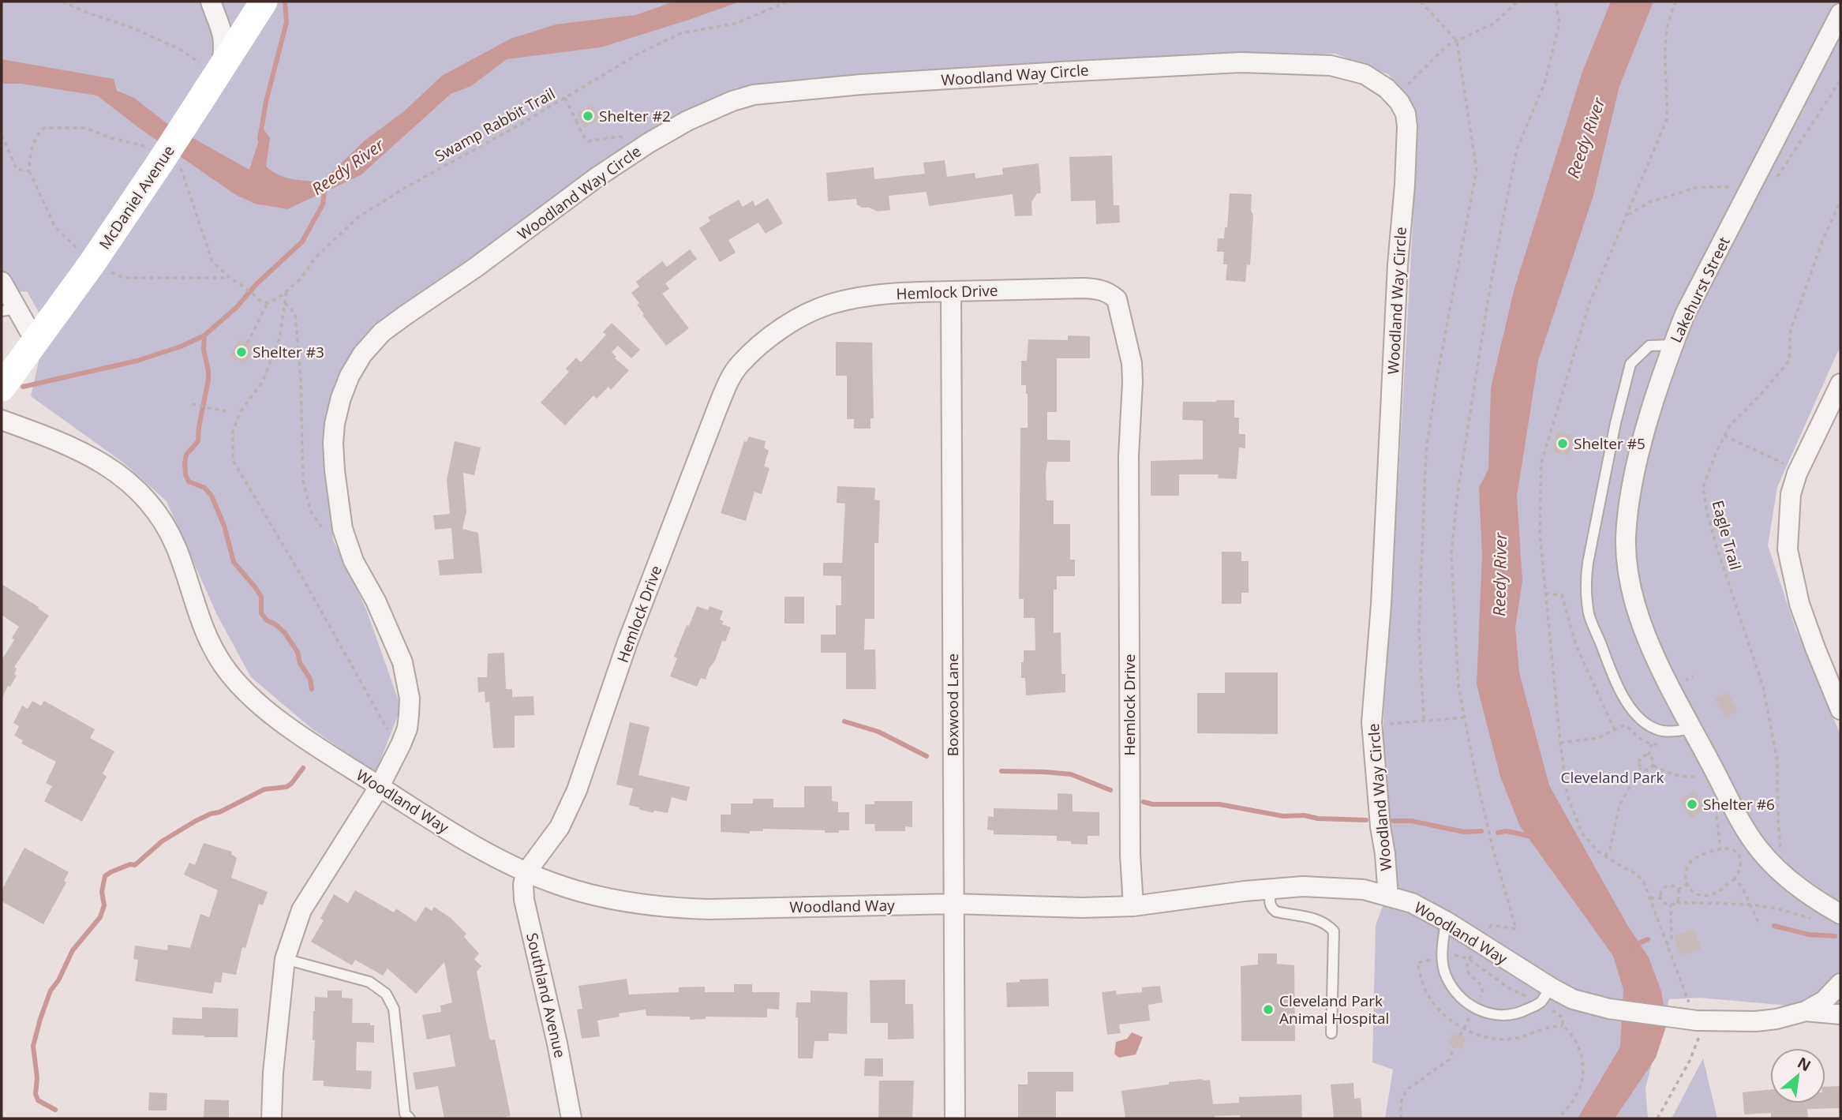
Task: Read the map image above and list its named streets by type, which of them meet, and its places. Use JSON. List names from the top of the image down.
{
  "streets": {
    "street": [
      "Woodland Way Circle",
      "McDaniel Avenue",
      "Lakehurst Street",
      "Hemlock Drive",
      "Boxwood Lane",
      "Woodland Way",
      "Southland Avenue"
    ],
    "path": ["Swamp Rabbit Trail", "Eagle Trail"]
  },
  "crossings": [
    ["Woodland Way Circle", "Woodland Way"],
    ["Lakehurst Street", "Eagle Trail"],
    ["Hemlock Drive", "Boxwood Lane"],
    ["Hemlock Drive", "Woodland Way"],
    ["Hemlock Drive", "Southland Avenue"],
    ["Boxwood Lane", "Woodland Way"],
    ["Woodland Way", "Southland Avenue"]
  ],
  "water": ["Reedy River"],
  "parks": ["Cleveland Park"],
  "places": [
    "Shelter #2",
    "Shelter #3",
    "Shelter #5",
    "Shelter #6",
    "Cleveland Park Animal Hospital"
  ],
  "north": "top right"
}
